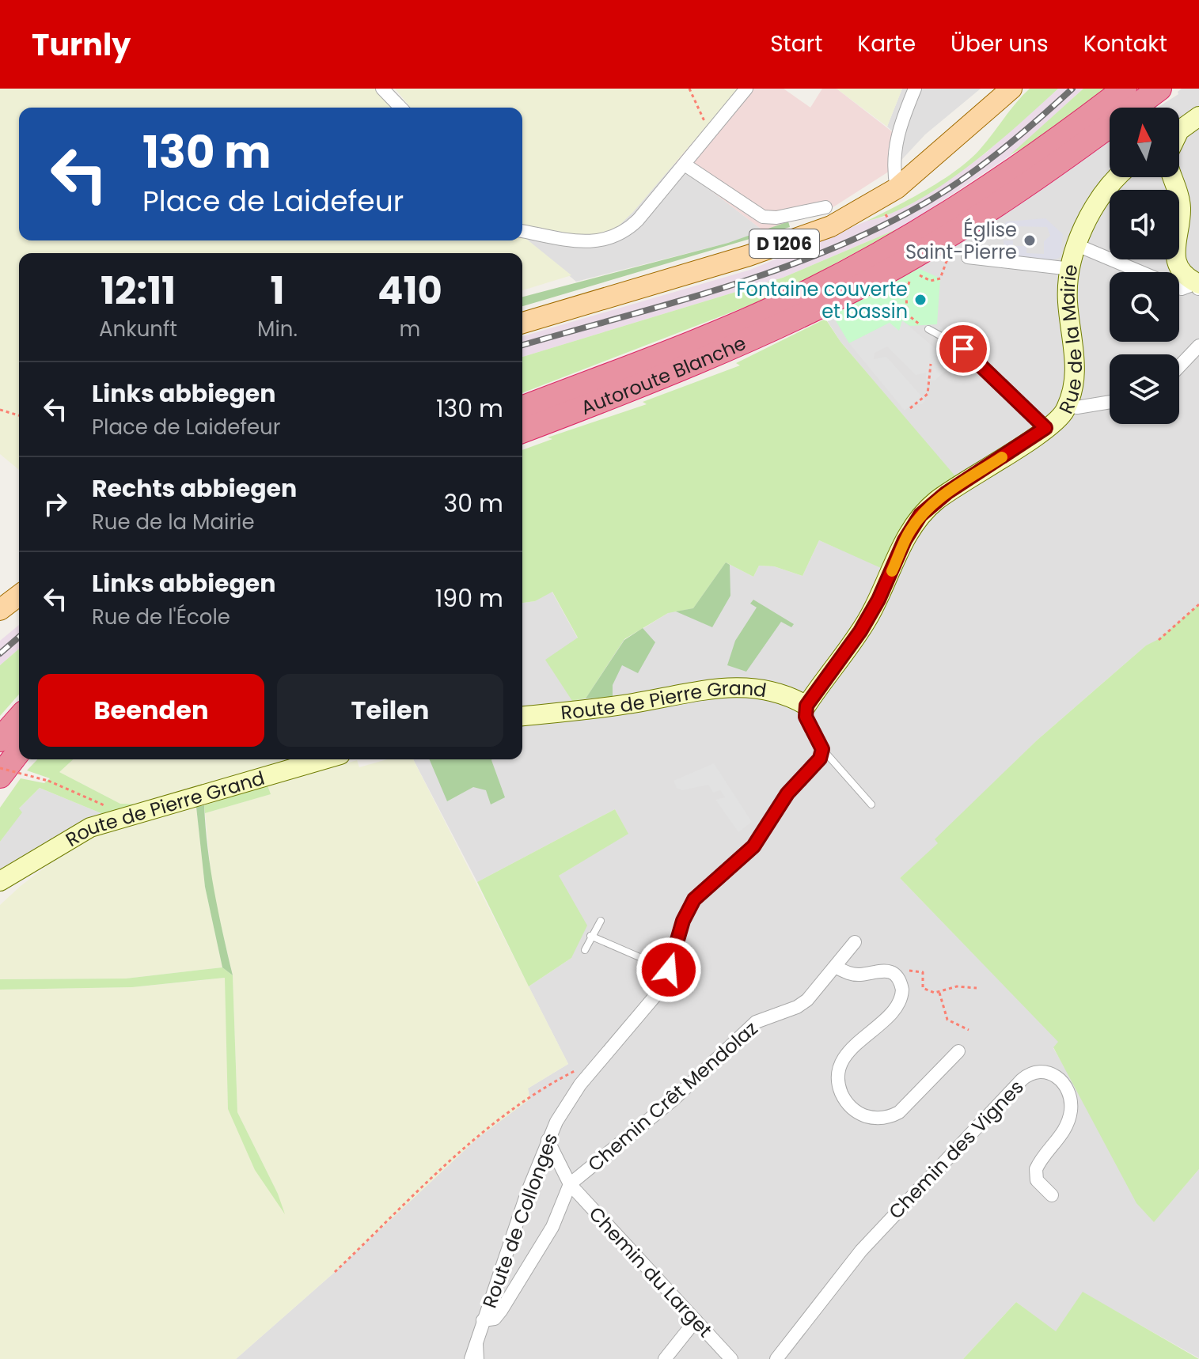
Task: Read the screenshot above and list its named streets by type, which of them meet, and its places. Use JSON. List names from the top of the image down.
{
  "streets": {
    "highway": ["Autoroute Blanche"],
    "main road": ["D 1206"],
    "street": [
      "Rue de la Mairie",
      "Route de Pierre Grand",
      "Chemin Crêt Mendolaz",
      "Chemin des Vignes",
      "Route de Collonges",
      "Chemin du Larget"
    ]
  },
  "crossings": [
    ["Rue de la Mairie", "Route de Pierre Grand"],
    ["Chemin Crêt Mendolaz", "Chemin du Larget"],
    ["Route de Collonges", "Chemin du Larget"]
  ],
  "places": ["Église Saint-Pierre", "Fontaine couverte et bassin"],
  "north": "top",
  "page": {
    "header": "Turnly",
    "nav": [
      "Start",
      "Karte",
      "Über uns",
      "Kontakt"
    ],
    "turn": ["130 m", "Place de Laidefeur"],
    "eta": [
      "12:11",
      "Ankunft",
      "1",
      "Min.",
      "410",
      "m"
    ],
    "list": [
      {
        "name": "Links abbiegen",
        "note": "Place de Laidefeur",
        "value": "130 m"
      },
      {
        "name": "Rechts abbiegen",
        "note": "Rue de la Mairie",
        "value": "30 m"
      },
      {
        "name": "Links abbiegen",
        "note": "Rue de l'École",
        "value": "190 m"
      }
    ],
    "buttons": ["Beenden", "Teilen"]
  }
}
